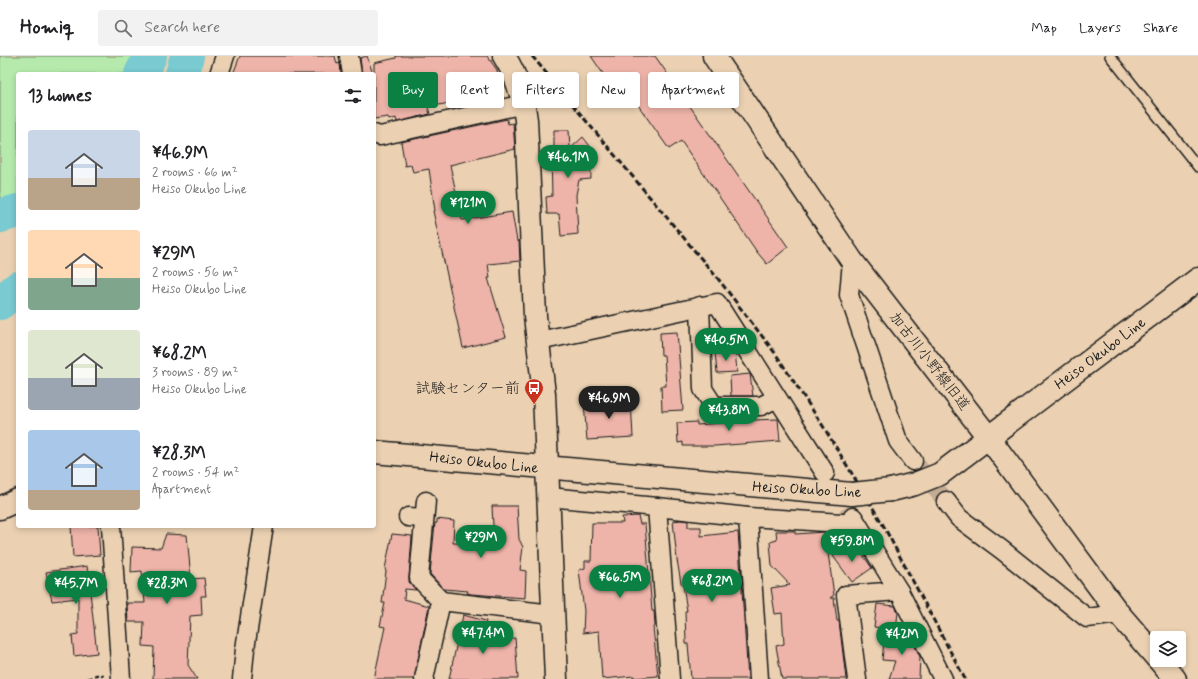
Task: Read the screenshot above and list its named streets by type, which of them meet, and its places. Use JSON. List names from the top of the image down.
{
  "streets": {
    "street": ["Heiso Okubo Line", "加古川小野線旧道"]
  },
  "crossings": [
    ["Heiso Okubo Line", "加古川小野線旧道"]
  ],
  "places": {
    "bus stop": ["試験センター前"]
  },
  "page": {
    "header": "Homiq",
    "search": "Search here",
    "nav": ["Map", "Layers", "Share"],
    "chip": [
      "Buy",
      "Rent",
      "Filters",
      "New",
      "Apartment"
    ],
    "heading": "13 homes",
    "list": [
      {
        "name": "¥46.9M",
        "note": "2 rooms · 66 m² · Heiso Okubo Line"
      },
      {
        "name": "¥29M",
        "note": "2 rooms · 56 m² · Heiso Okubo Line"
      },
      {
        "name": "¥68.2M",
        "note": "3 rooms · 89 m² · Heiso Okubo Line"
      },
      {
        "name": "¥28.3M",
        "note": "2 rooms · 54 m² · Apartment"
      }
    ],
    "price": [
      "¥46.1M",
      "¥121M",
      "¥40.5M",
      "¥46.9M",
      "¥43.8M",
      "¥29M",
      "¥59.8M",
      "¥66.5M",
      "¥68.2M",
      "¥45.7M",
      "¥28.3M",
      "¥47.4M",
      "¥42M"
    ]
  }
}
